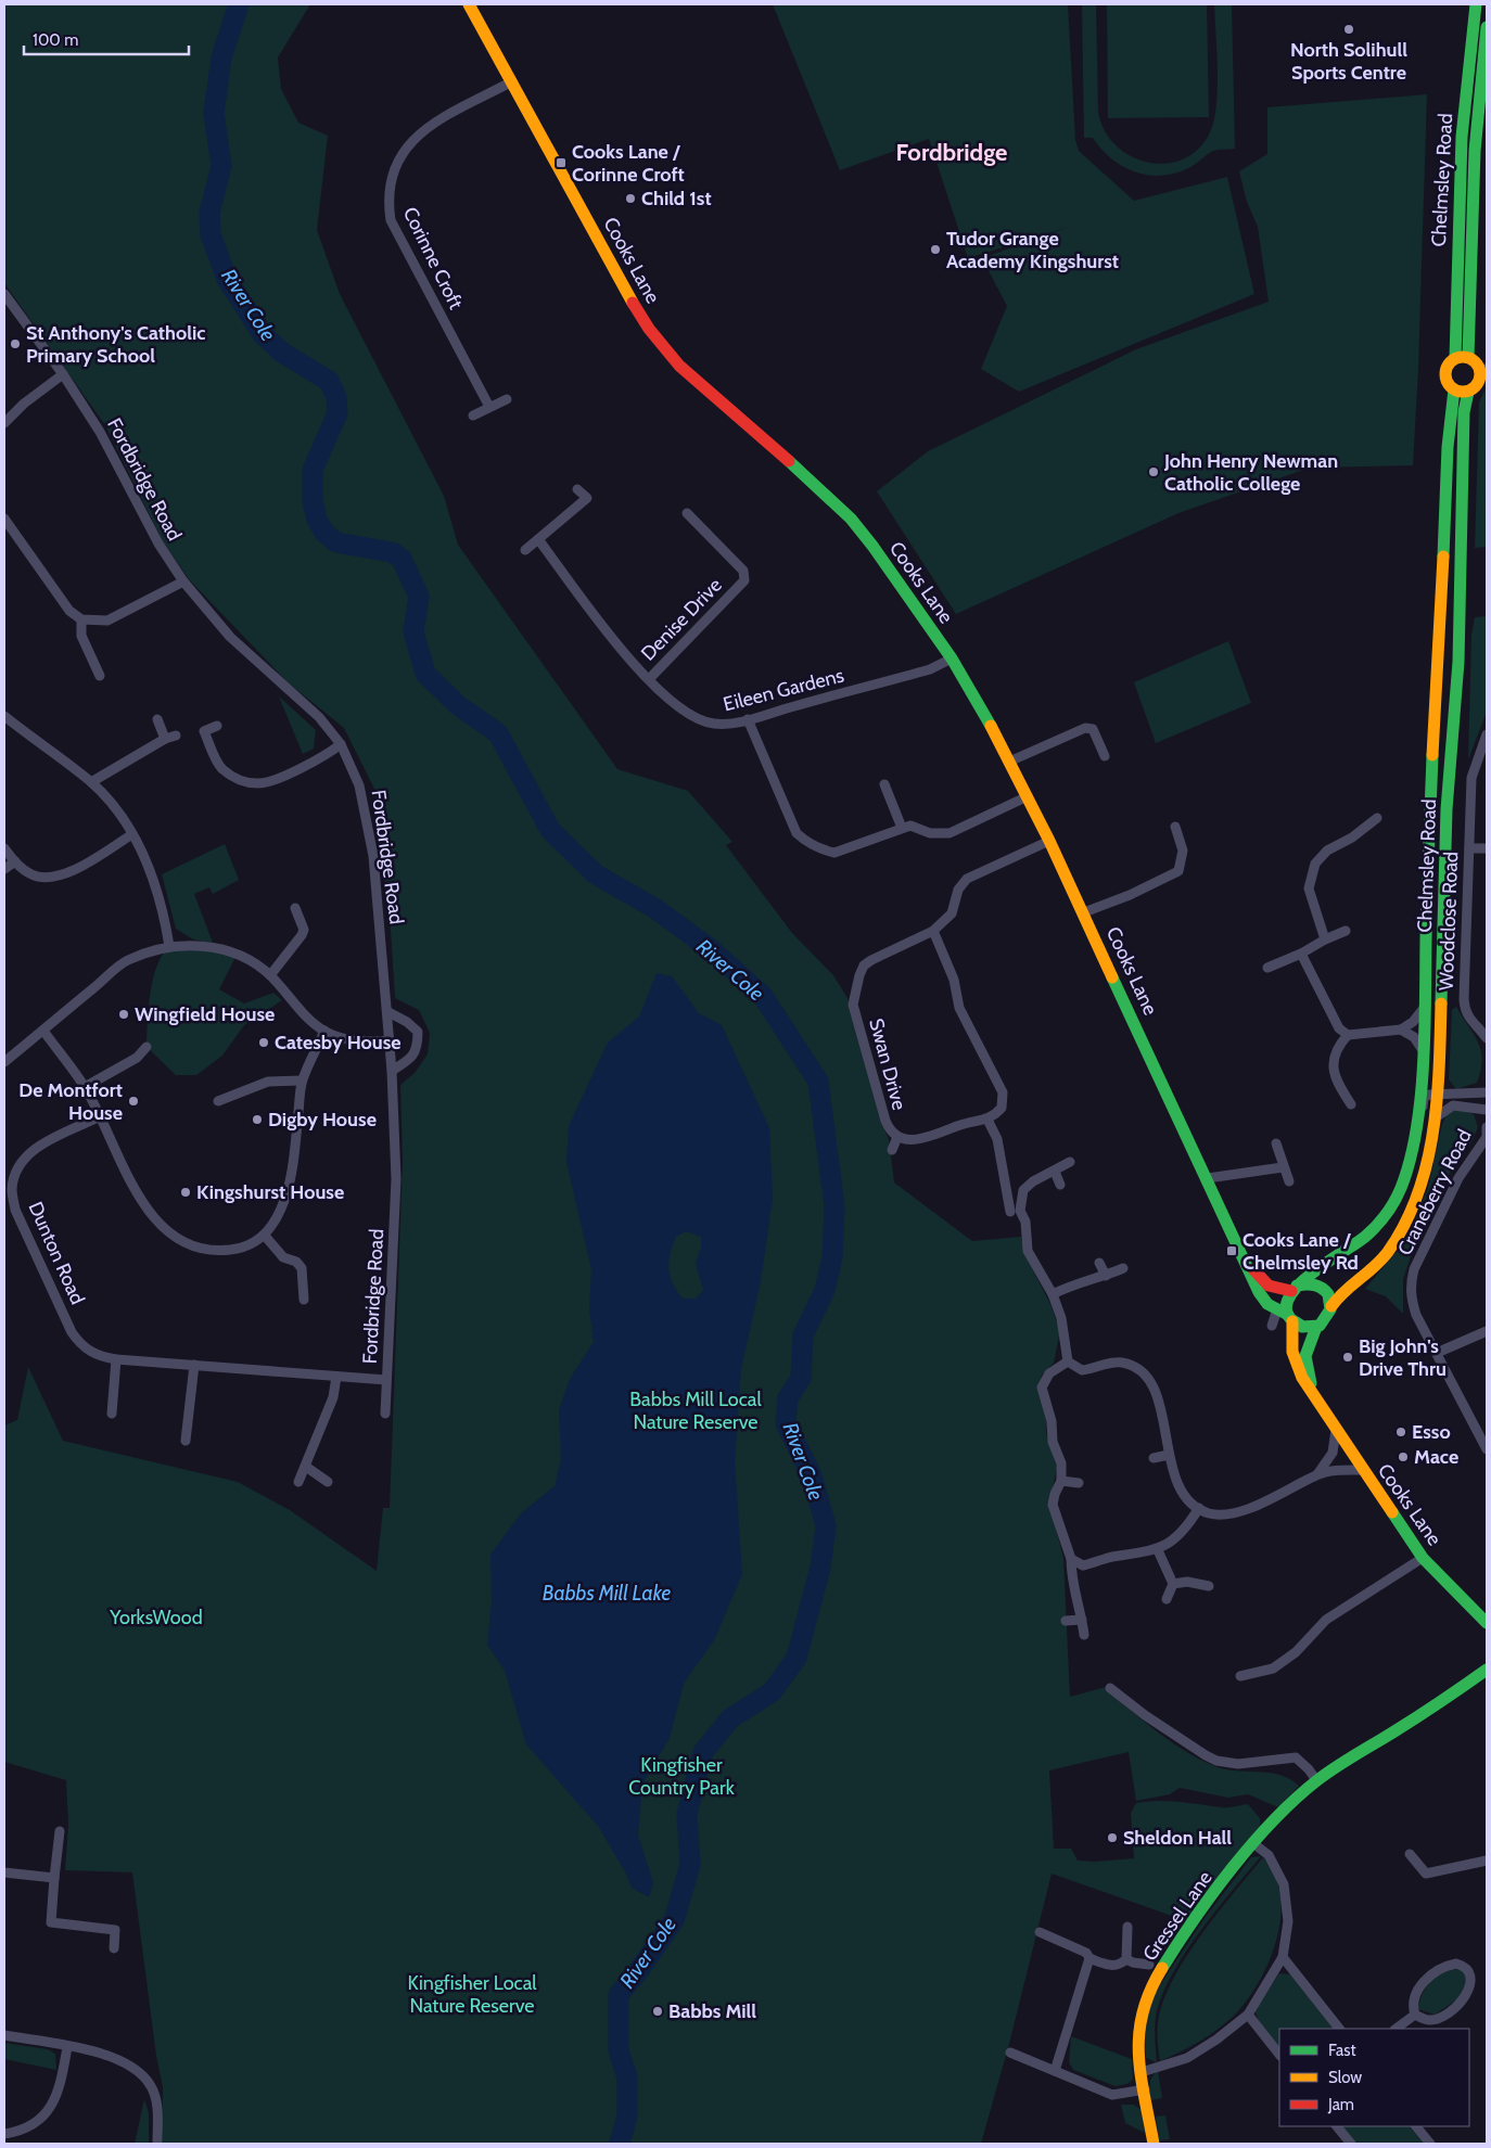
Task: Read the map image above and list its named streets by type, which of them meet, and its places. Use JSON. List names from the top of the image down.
{
  "streets": {
    "street": [
      "Chelmsley Road",
      "Corinne Croft",
      "Cooks Lane",
      "Fordbridge Road",
      "Denise Drive",
      "Eileen Gardens",
      "Woodclose Road",
      "Swan Drive",
      "Craneberry Road",
      "Dunton Road",
      "Gressel Lane"
    ]
  },
  "crossings": [
    ["Chelmsley Road", "Cooks Lane"],
    ["Corinne Croft", "Cooks Lane"],
    ["Cooks Lane", "Eileen Gardens"],
    ["Cooks Lane", "Swan Drive"],
    ["Fordbridge Road", "Dunton Road"],
    ["Denise Drive", "Eileen Gardens"]
  ],
  "districts": ["Fordbridge"],
  "water": ["River Cole", "Babbs Mill Lake"],
  "parks": [
    "Babbs Mill Local Nature Reserve",
    "YorksWood",
    "Kingfisher Country Park",
    "Kingfisher Local Nature Reserve"
  ],
  "places": {
    "other": [
      "North Solihull Sports Centre",
      "Child 1st",
      "Tudor Grange Academy Kingshurst",
      "St Anthony's Catholic Primary School",
      "John Henry Newman Catholic College",
      "Wingfield House",
      "Catesby House",
      "De Montfort House",
      "Digby House",
      "Kingshurst House",
      "Big John's Drive Thru",
      "Esso",
      "Mace",
      "Sheldon Hall",
      "Babbs Mill"
    ],
    "transit": ["Cooks Lane / Corinne Croft", "Cooks Lane / Chelmsley Rd"]
  },
  "legend": ["Fast", "Slow", "Jam"],
  "scale_bar": "100 m"
}
